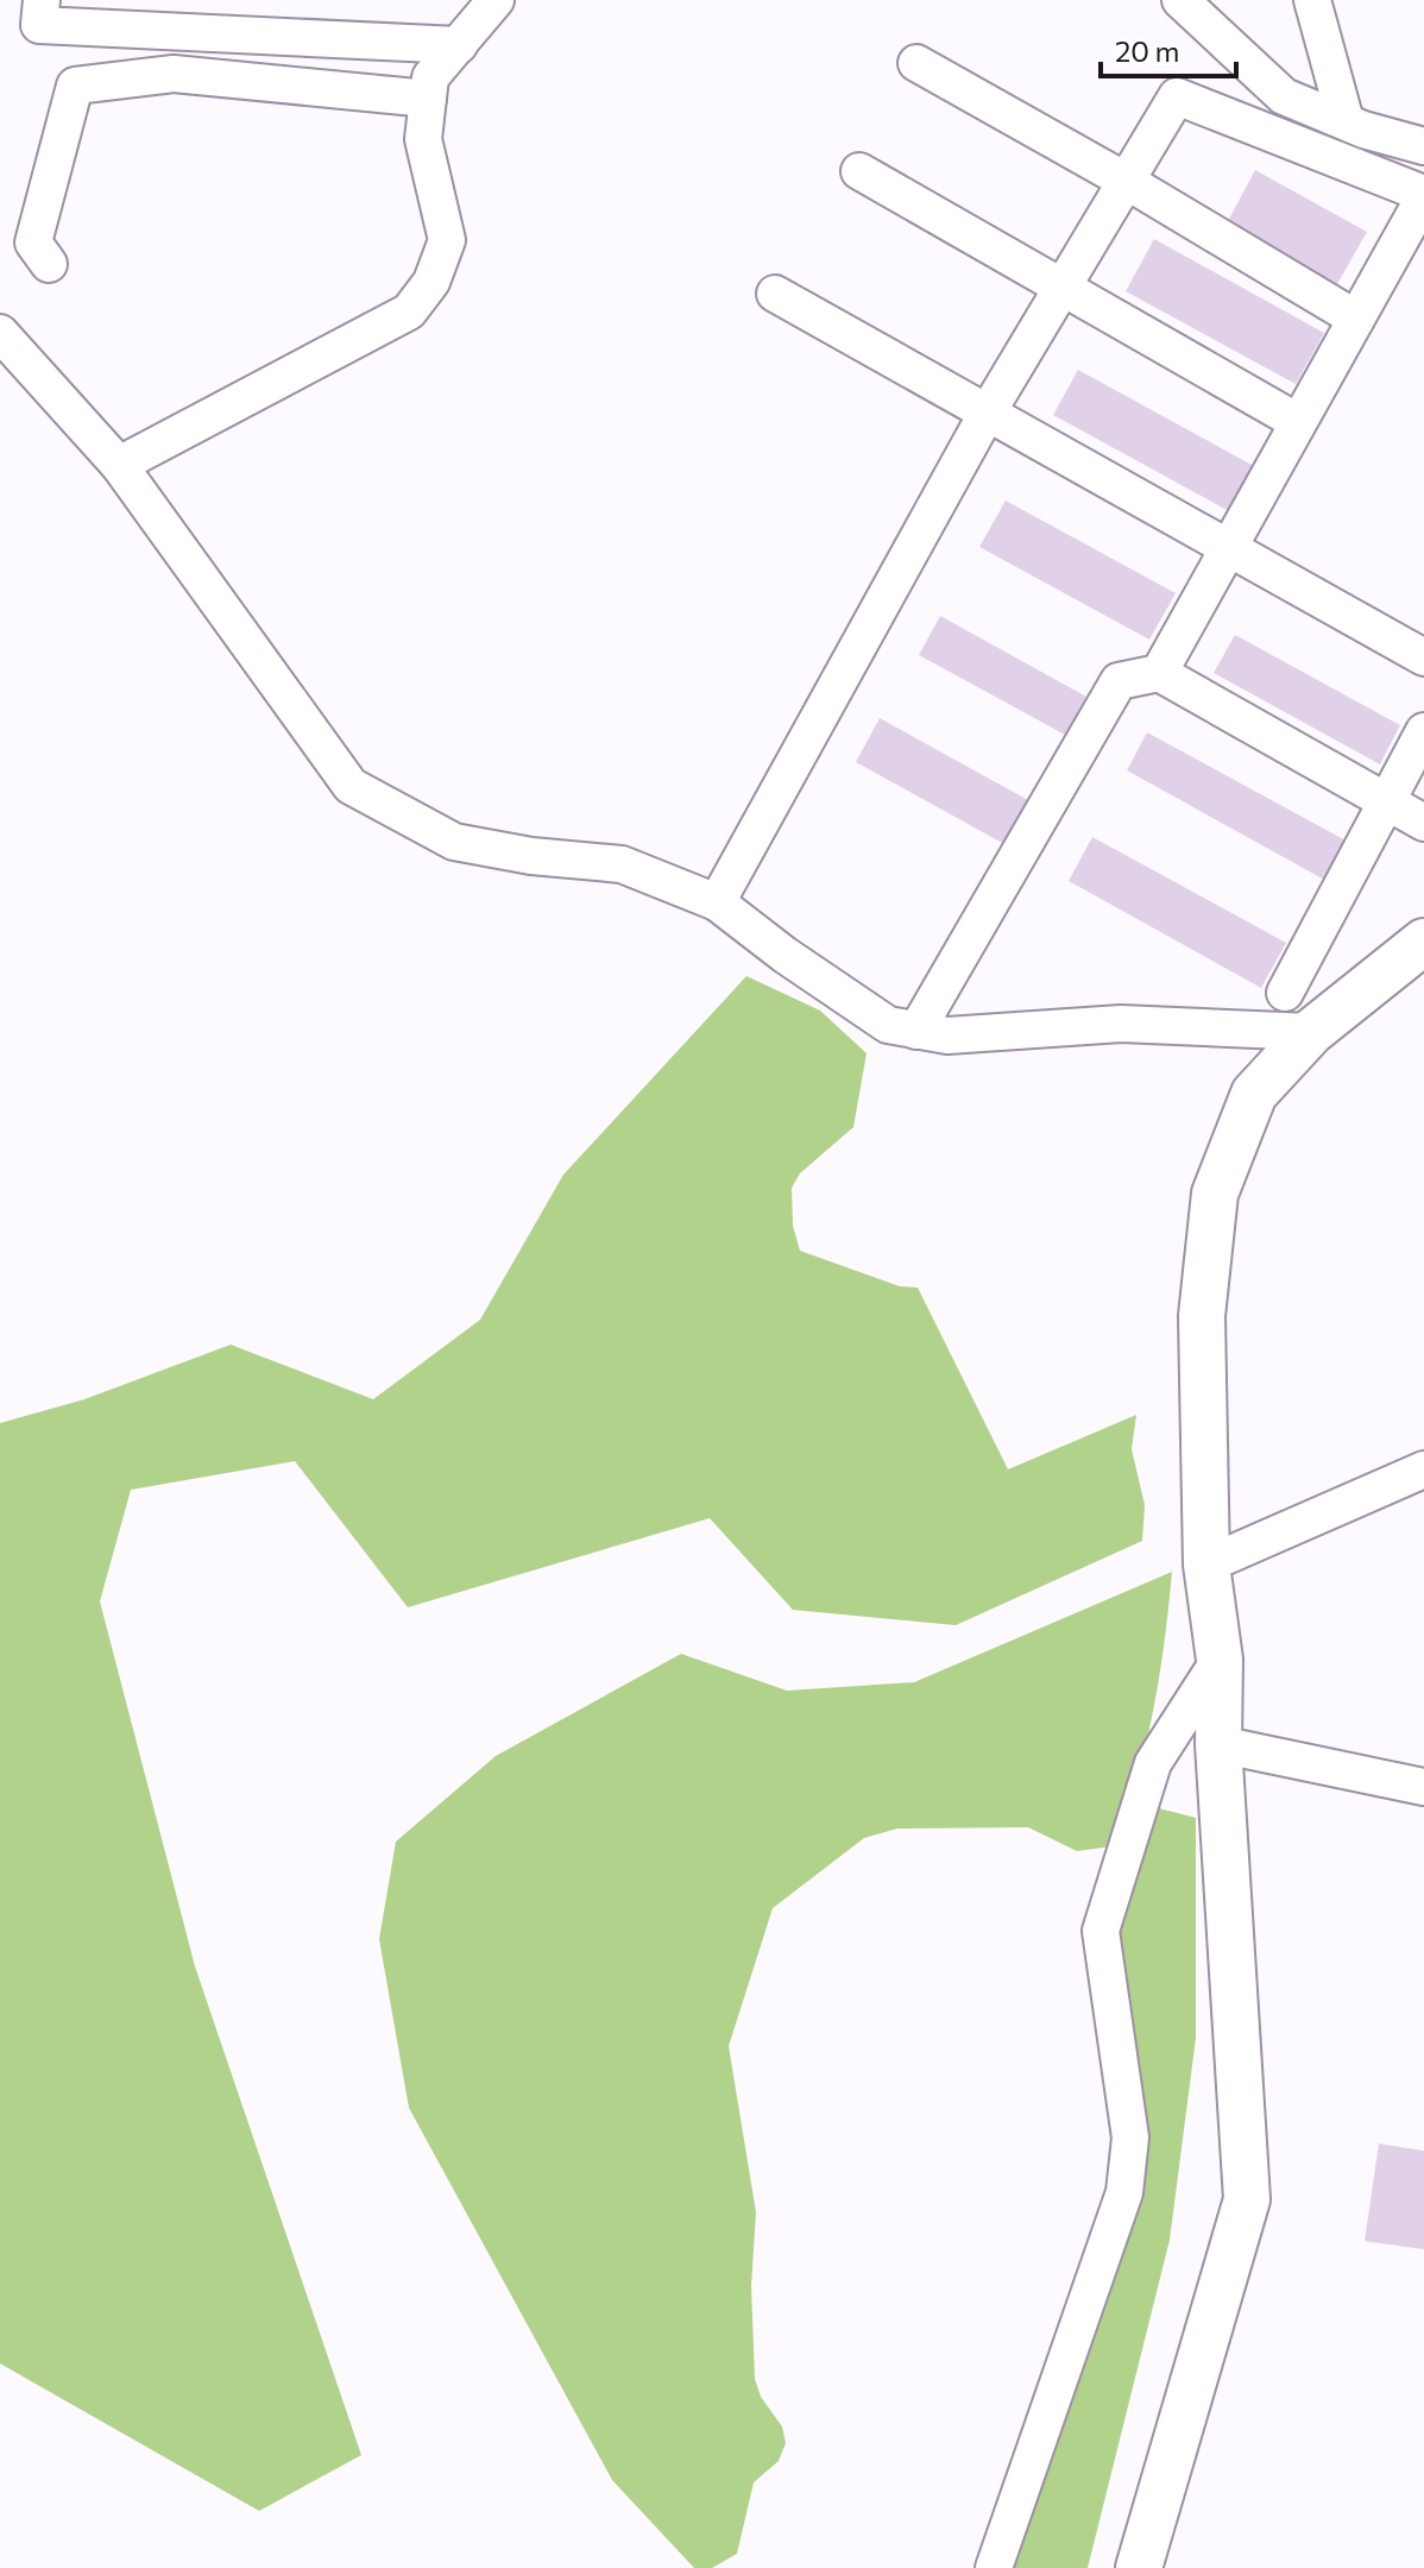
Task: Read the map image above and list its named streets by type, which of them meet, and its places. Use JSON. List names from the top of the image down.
{
  "scale_bar": "20 m"
}
